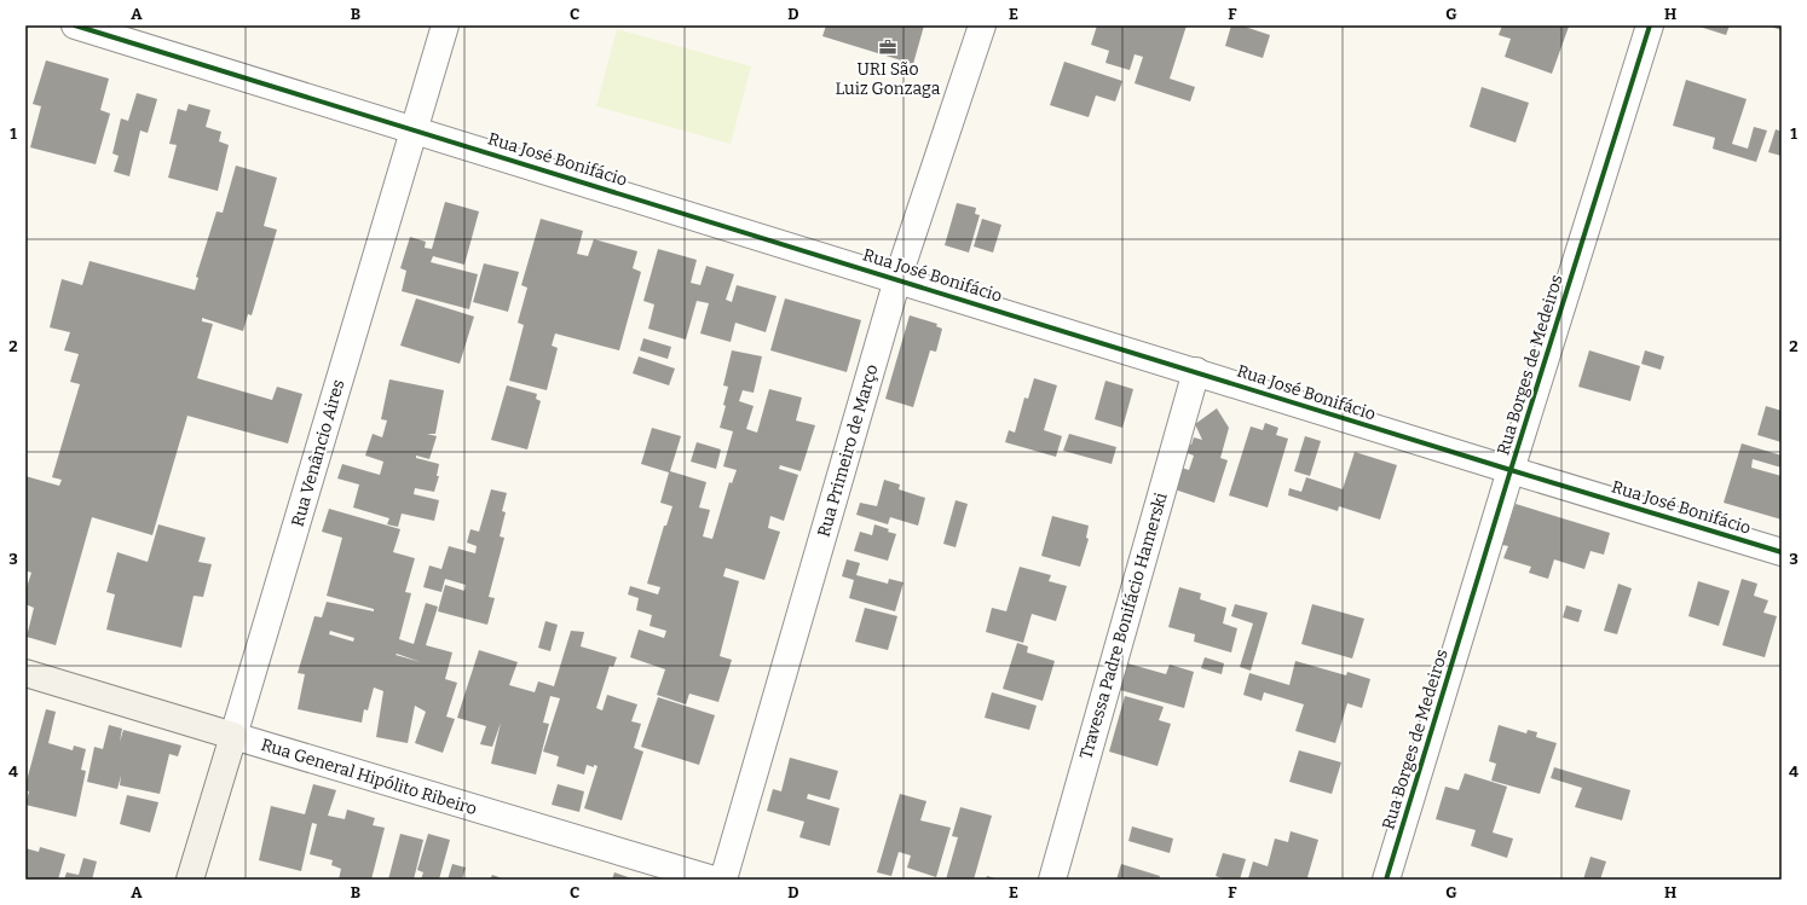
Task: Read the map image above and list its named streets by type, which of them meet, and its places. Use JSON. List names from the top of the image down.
{
  "streets": {
    "street": [
      "Rua José Bonifácio",
      "Rua Borges de Medeiros",
      "Rua Primeiro de Março",
      "Rua Venâncio Aires",
      "Travessa Padre Bonifácio Hamerski",
      "Rua General Hipólito Ribeiro"
    ]
  },
  "crossings": [
    ["Rua José Bonifácio", "Rua Borges de Medeiros"],
    ["Rua José Bonifácio", "Rua Primeiro de Março"],
    ["Rua José Bonifácio", "Rua Venâncio Aires"],
    ["Rua José Bonifácio", "Travessa Padre Bonifácio Hamerski"],
    ["Rua Venâncio Aires", "Rua General Hipólito Ribeiro"]
  ],
  "places": {
    "office": ["URI São Luiz Gonzaga"]
  },
  "grid": {
    "columns": [
      "A",
      "B",
      "C",
      "D",
      "E",
      "F",
      "G",
      "H"
    ],
    "rows": [
      "1",
      "2",
      "3",
      "4"
    ]
  }
}
